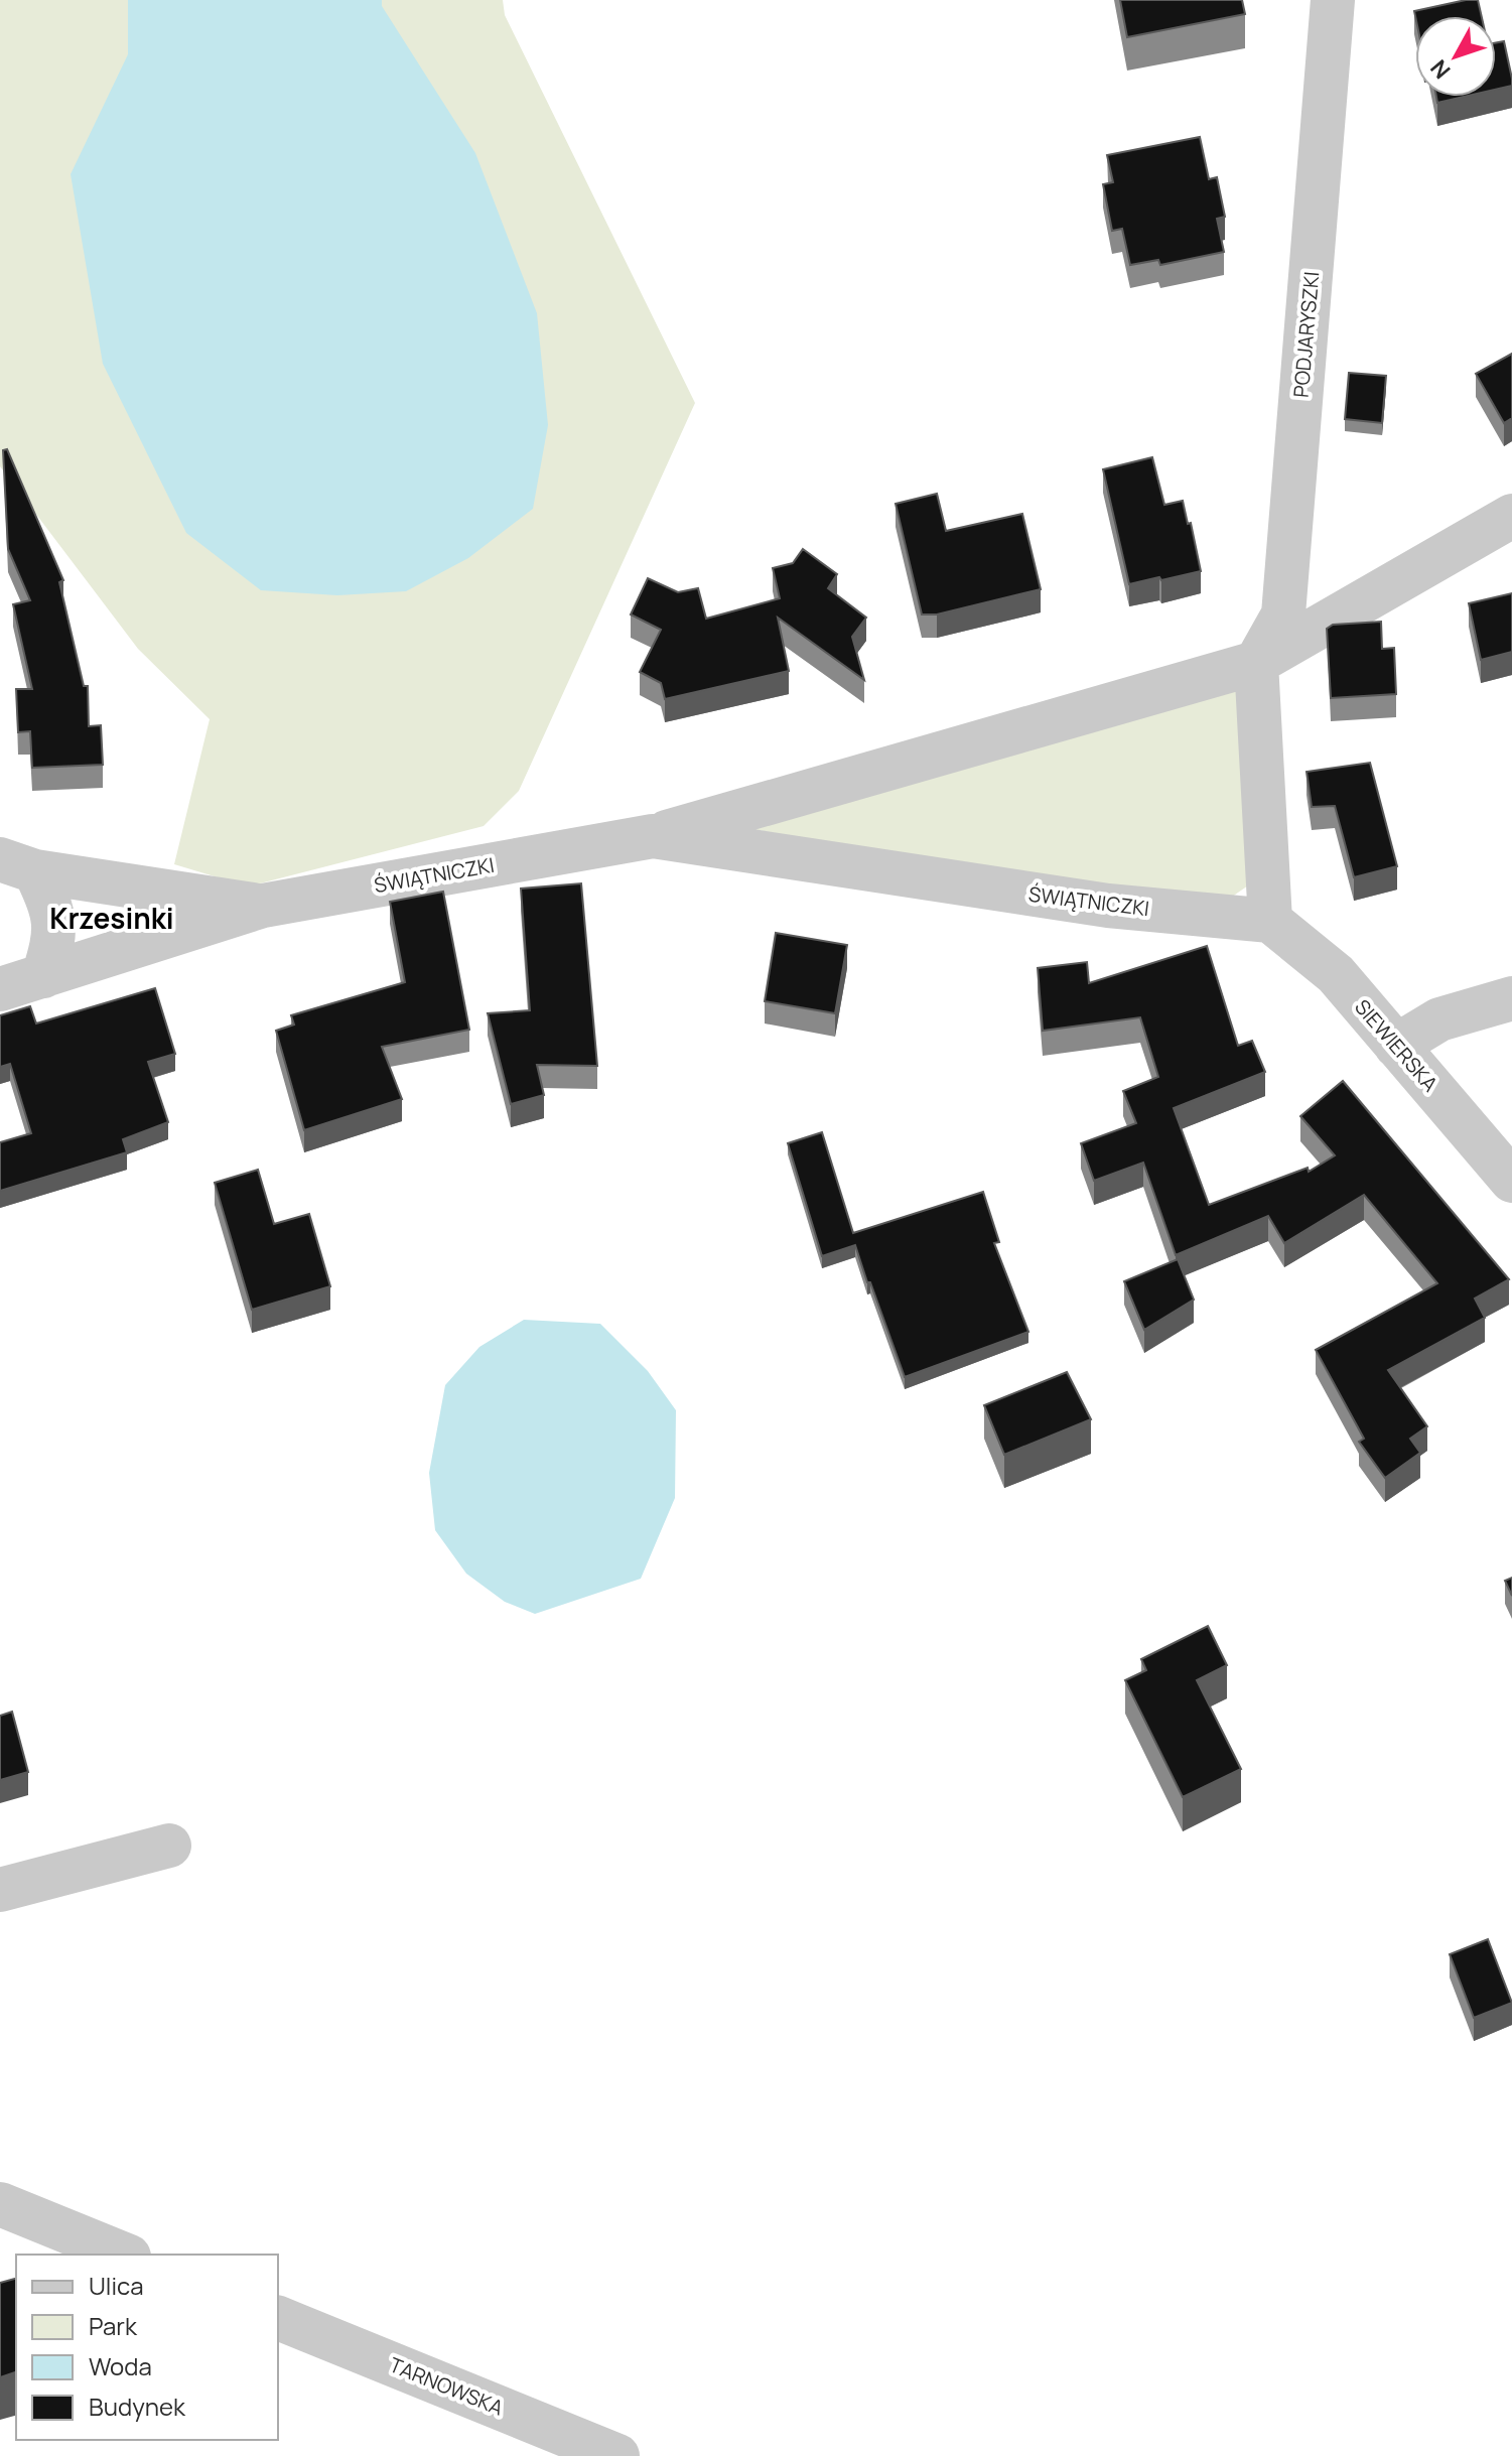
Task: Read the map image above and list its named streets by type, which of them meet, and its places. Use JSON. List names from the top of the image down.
{
  "streets": {
    "street": [
      "PODJARYSZKI",
      "ŚWIĄTNICZKI",
      "SIEWIERSKA",
      "TARNOWSKA"
    ]
  },
  "crossings": [
    ["PODJARYSZKI", "ŚWIĄTNICZKI"],
    ["ŚWIĄTNICZKI", "SIEWIERSKA"]
  ],
  "districts": ["Krzesinki"],
  "legend": [
    "Ulica",
    "Park",
    "Woda",
    "Budynek"
  ],
  "north": "bottom left"
}
